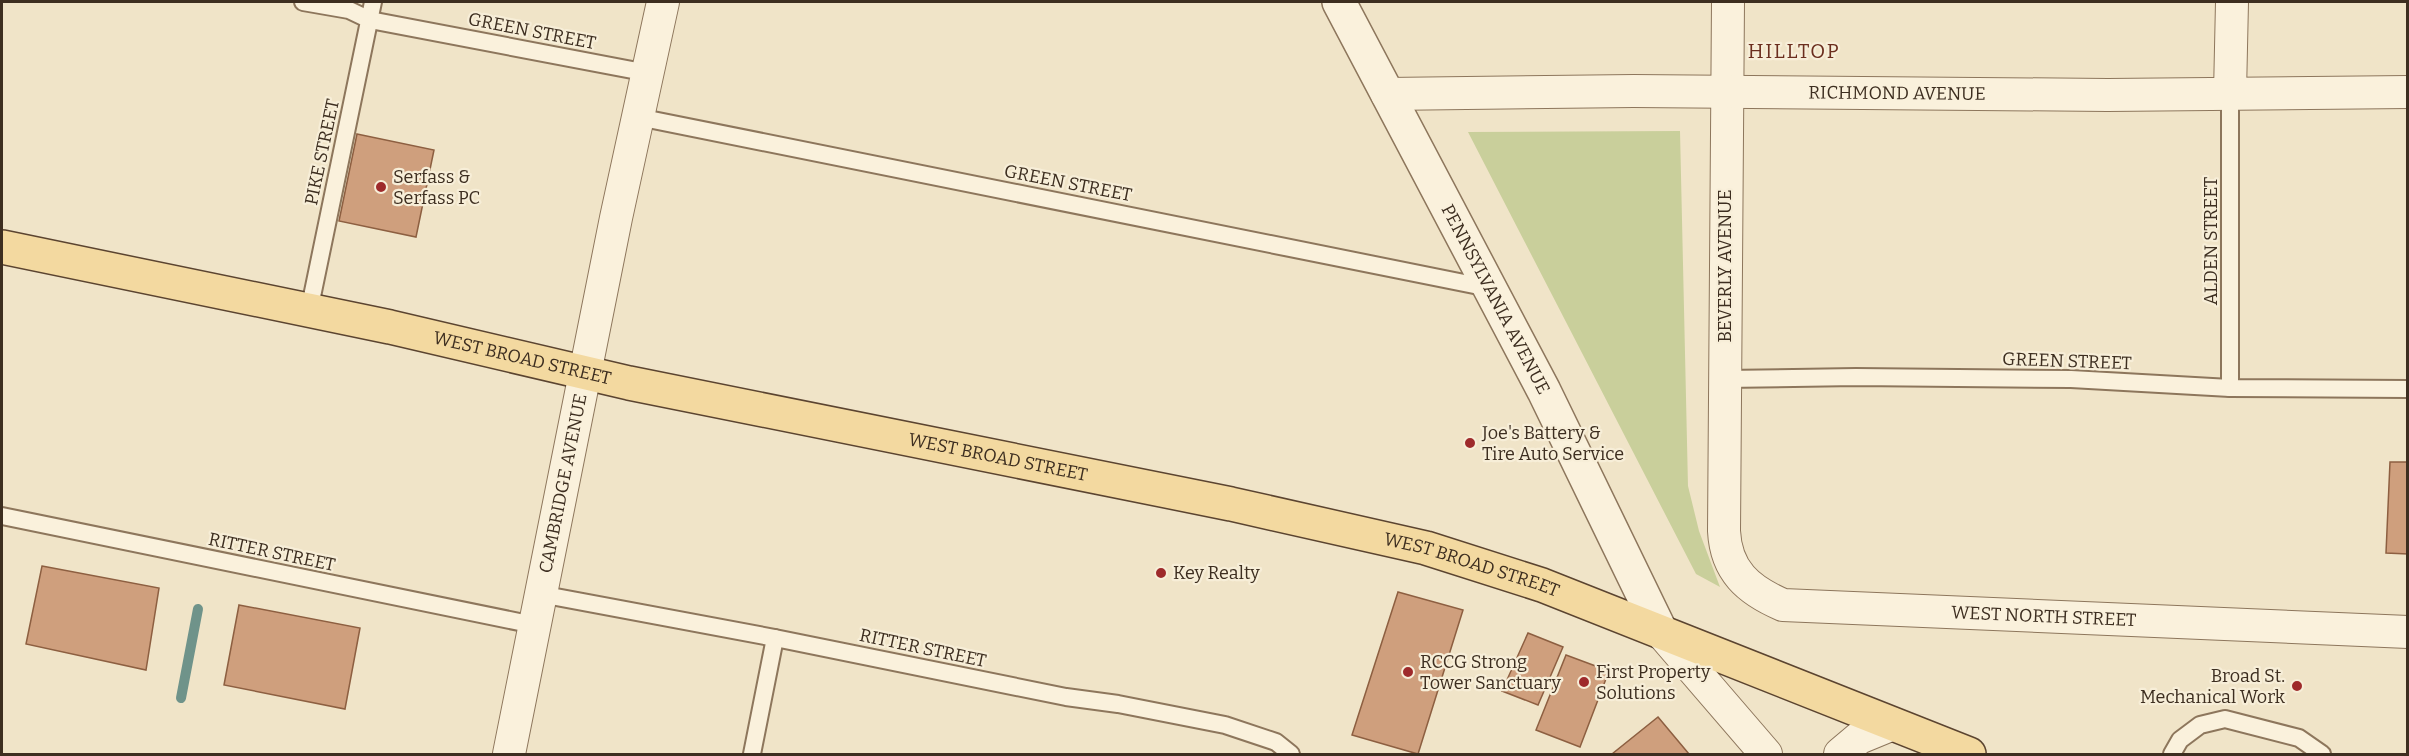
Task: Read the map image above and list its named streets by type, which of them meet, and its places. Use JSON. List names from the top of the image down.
{
  "streets": {
    "main road": ["WEST BROAD STREET"],
    "street": [
      "RICHMOND AVENUE",
      "BEVERLY AVENUE",
      "PENNSYLVANIA AVENUE",
      "CAMBRIDGE AVENUE",
      "WEST NORTH STREET"
    ],
    "lane": [
      "GREEN STREET",
      "PIKE STREET",
      "ALDEN STREET",
      "RITTER STREET"
    ]
  },
  "crossings": [
    ["GREEN STREET", "PIKE STREET"],
    ["GREEN STREET", "ALDEN STREET"],
    ["GREEN STREET", "BEVERLY AVENUE"],
    ["GREEN STREET", "PENNSYLVANIA AVENUE"],
    ["GREEN STREET", "CAMBRIDGE AVENUE"],
    ["RICHMOND AVENUE", "ALDEN STREET"],
    ["RICHMOND AVENUE", "BEVERLY AVENUE"],
    ["RICHMOND AVENUE", "PENNSYLVANIA AVENUE"],
    ["PIKE STREET", "WEST BROAD STREET"],
    ["BEVERLY AVENUE", "WEST NORTH STREET"],
    ["PENNSYLVANIA AVENUE", "WEST BROAD STREET"],
    ["WEST BROAD STREET", "CAMBRIDGE AVENUE"],
    ["CAMBRIDGE AVENUE", "RITTER STREET"]
  ],
  "districts": ["HILLTOP"],
  "places": [
    "Serfass & Serfass PC",
    "Joe's Battery & Tire Auto Service",
    "Key Realty",
    "RCCG Strong Tower Sanctuary",
    "First Property Solutions",
    "Broad St. Mechanical Work"
  ]
}
